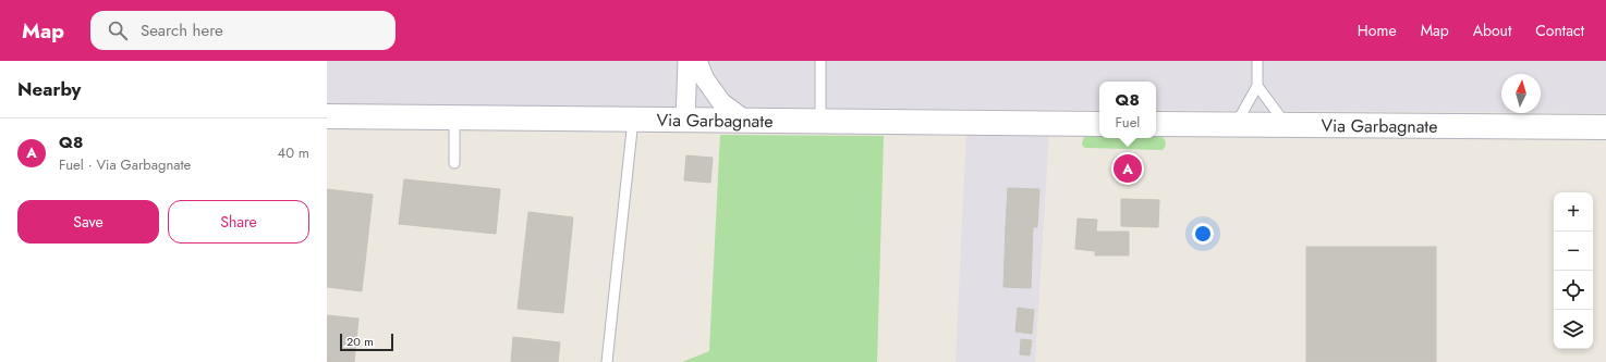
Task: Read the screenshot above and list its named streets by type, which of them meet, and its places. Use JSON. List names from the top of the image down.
{
  "streets": {
    "street": ["Via Garbagnate"]
  },
  "scale_bar": "20 m",
  "north": "top",
  "page": {
    "header": "Map",
    "search": "Search here",
    "nav": [
      "Home",
      "Map",
      "About",
      "Contact"
    ],
    "heading": "Nearby",
    "popup": ["Q8", "Fuel"],
    "list": [
      {
        "mark": "A",
        "name": "Q8",
        "note": "Fuel · Via Garbagnate",
        "value": "40 m"
      }
    ],
    "pins": "A",
    "buttons": ["Save", "Share"],
    "map_buttons": ["+", "−"],
    "scale": "20 m"
  }
}
